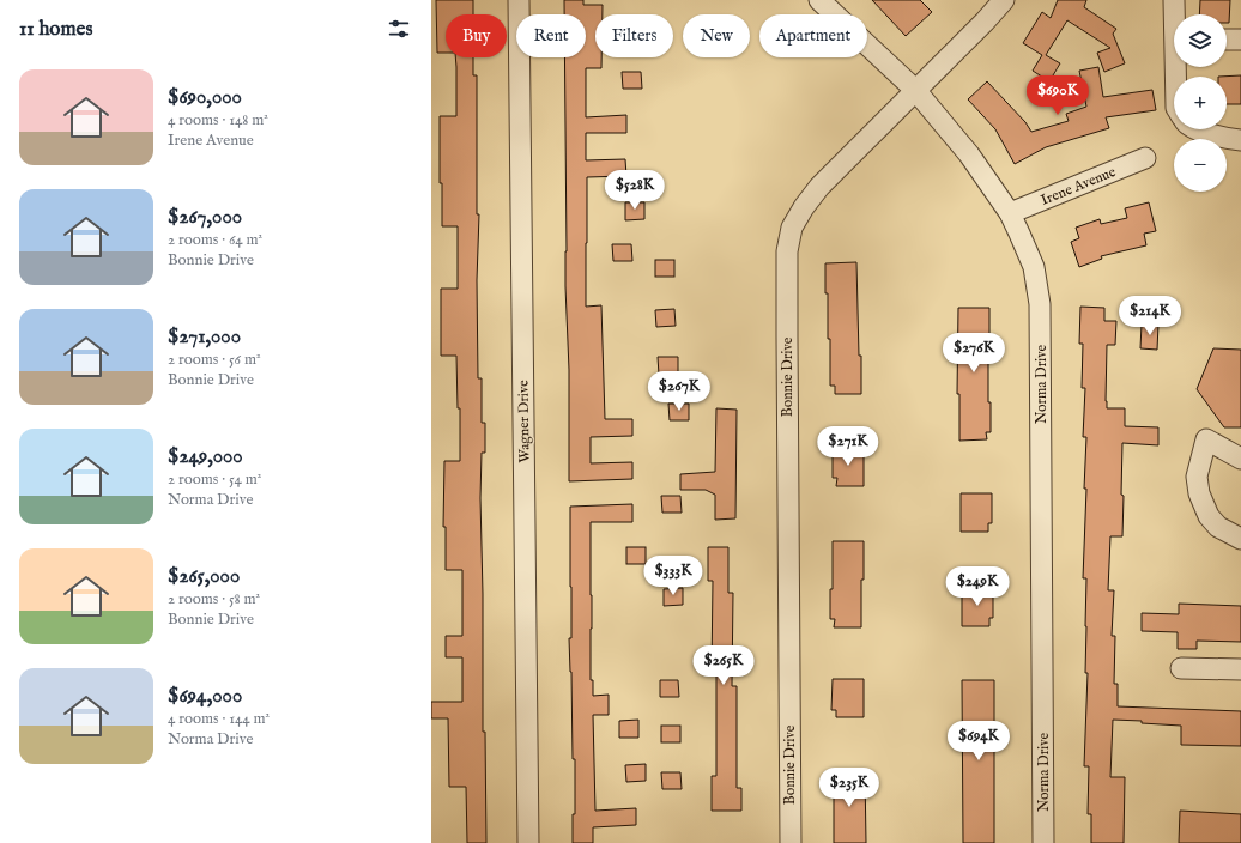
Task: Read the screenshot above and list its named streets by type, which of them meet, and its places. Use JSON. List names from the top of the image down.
{
  "streets": {
    "street": [
      "Irene Avenue",
      "Bonnie Drive",
      "Norma Drive",
      "Wagner Drive"
    ]
  },
  "crossings": [
    ["Irene Avenue", "Norma Drive"],
    ["Bonnie Drive", "Norma Drive"]
  ],
  "page": {
    "heading": "11 homes",
    "map_buttons": ["+", "−"],
    "chip": [
      "Buy",
      "Rent",
      "Filters",
      "New",
      "Apartment"
    ],
    "list": [
      {
        "name": "$690,000",
        "note": "4 rooms · 148 m² · Irene Avenue"
      },
      {
        "name": "$267,000",
        "note": "2 rooms · 64 m² · Bonnie Drive"
      },
      {
        "name": "$271,000",
        "note": "2 rooms · 56 m² · Bonnie Drive"
      },
      {
        "name": "$249,000",
        "note": "2 rooms · 54 m² · Norma Drive"
      },
      {
        "name": "$265,000",
        "note": "2 rooms · 58 m² · Bonnie Drive"
      },
      {
        "name": "$694,000",
        "note": "4 rooms · 144 m² · Norma Drive"
      }
    ],
    "price": [
      "$690K",
      "$528K",
      "$214K",
      "$276K",
      "$267K",
      "$271K",
      "$333K",
      "$249K",
      "$265K",
      "$694K",
      "$235K"
    ]
  }
}
